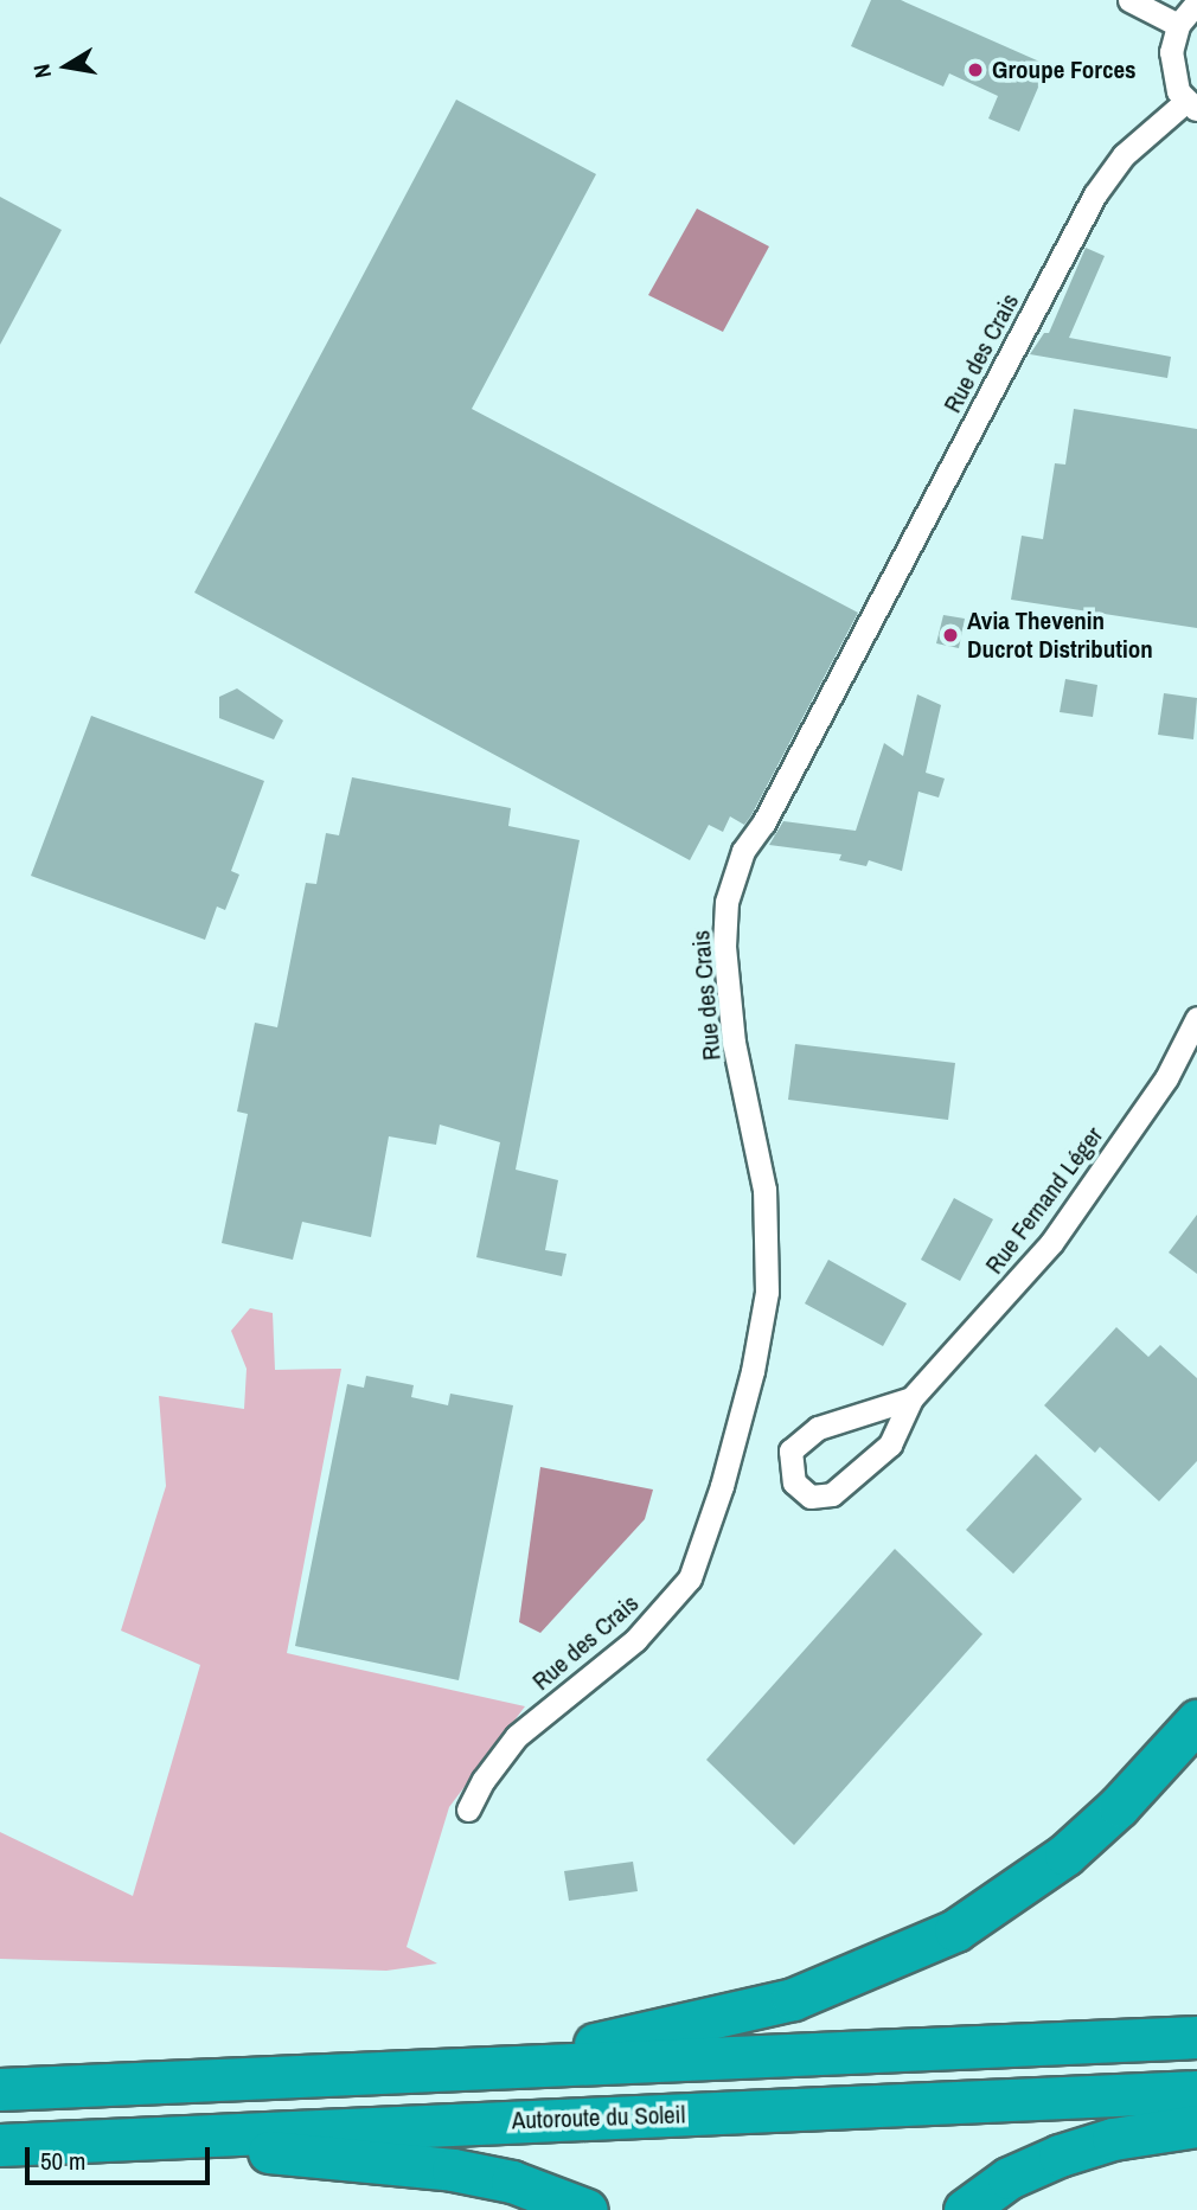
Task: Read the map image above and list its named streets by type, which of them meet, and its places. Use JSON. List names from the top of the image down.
{
  "streets": {
    "highway": ["Autoroute du Soleil"],
    "street": ["Rue des Crais", "Rue Fernand Léger"]
  },
  "places": ["Groupe Forces", "Avia Thevenin Ducrot Distribution"],
  "scale_bar": "50 m",
  "north": "left"
}
